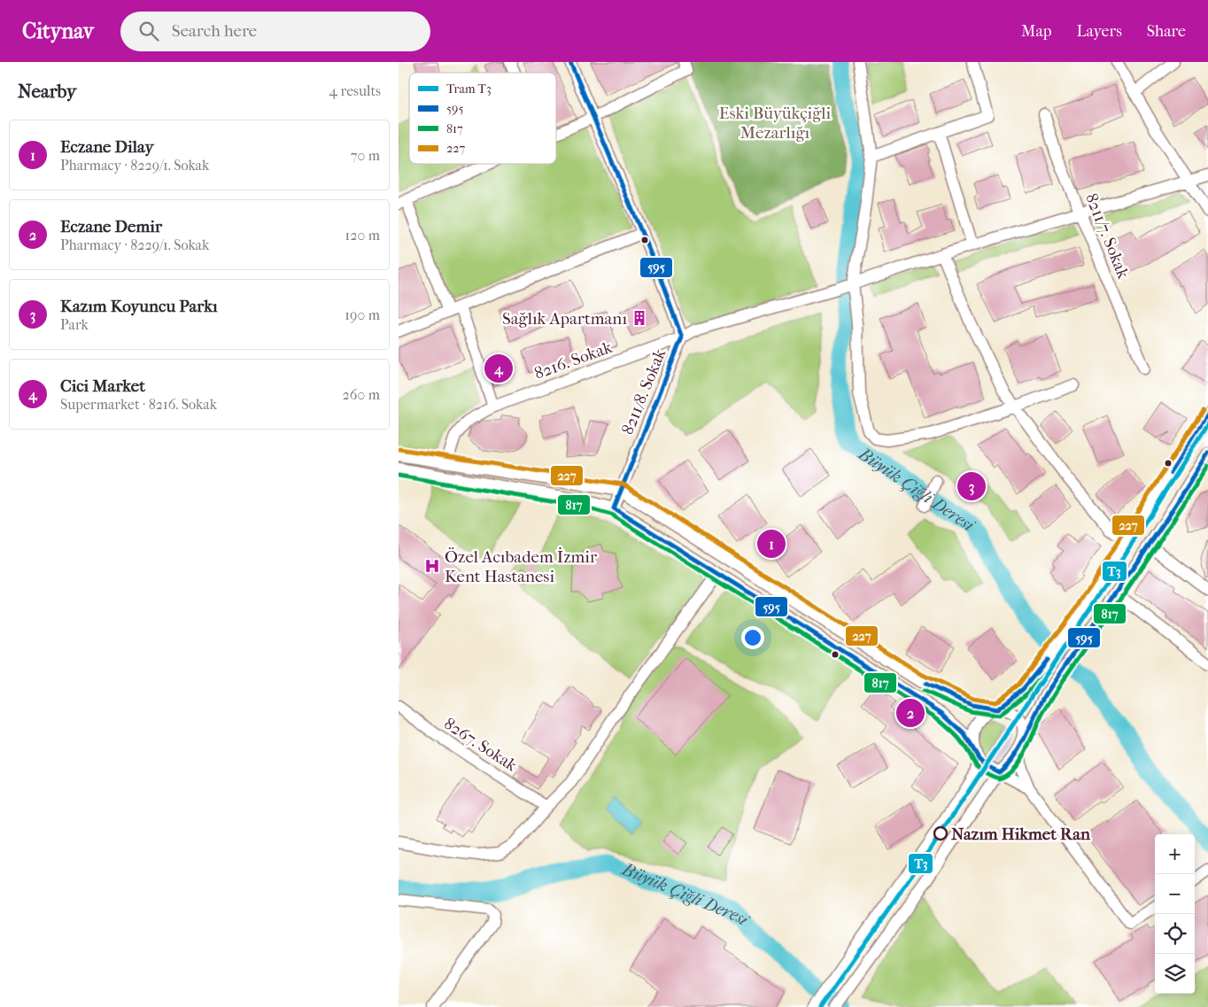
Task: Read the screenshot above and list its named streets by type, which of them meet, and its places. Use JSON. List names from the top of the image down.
{
  "streets": {
    "street": [
      "8211/7. Sokak",
      "8216. Sokak",
      "8211/8. Sokak",
      "8267. Sokak"
    ]
  },
  "crossings": [
    ["8211/7. Sokak", "8211/8. Sokak"],
    ["8216. Sokak", "8211/8. Sokak"]
  ],
  "water": ["Büyük Çiğli Deresi"],
  "parks": ["Eski Büyükçiğli Mezarlığı"],
  "places": {
    "building": ["Sağlık Apartmanı"],
    "hospital": ["Özel Acıbadem İzmir Kent Hastanesi"],
    "other": ["Nazım Hikmet Ran"]
  },
  "lines": [
    "transit line 595",
    "transit line 227",
    "tram line T3",
    "transit line 817"
  ],
  "legend": [
    "Tram T3",
    "595",
    "817",
    "227"
  ],
  "page": {
    "header": "Citynav",
    "search": "Search here",
    "nav": ["Map", "Layers", "Share"],
    "heading": ["Nearby", "4 results"],
    "list": [
      {
        "mark": "1",
        "name": "Eczane Dilay",
        "note": "Pharmacy · 8229/1. Sokak",
        "value": "70 m"
      },
      {
        "mark": "2",
        "name": "Eczane Demir",
        "note": "Pharmacy · 8229/1. Sokak",
        "value": "120 m"
      },
      {
        "mark": "3",
        "name": "Kazım Koyuncu Parkı",
        "note": "Park",
        "value": "190 m"
      },
      {
        "mark": "4",
        "name": "Cici Market",
        "note": "Supermarket · 8216. Sokak",
        "value": "260 m"
      }
    ],
    "pins": [
      "4",
      "3",
      "1",
      "2"
    ],
    "map_buttons": ["+", "−"]
  }
}
